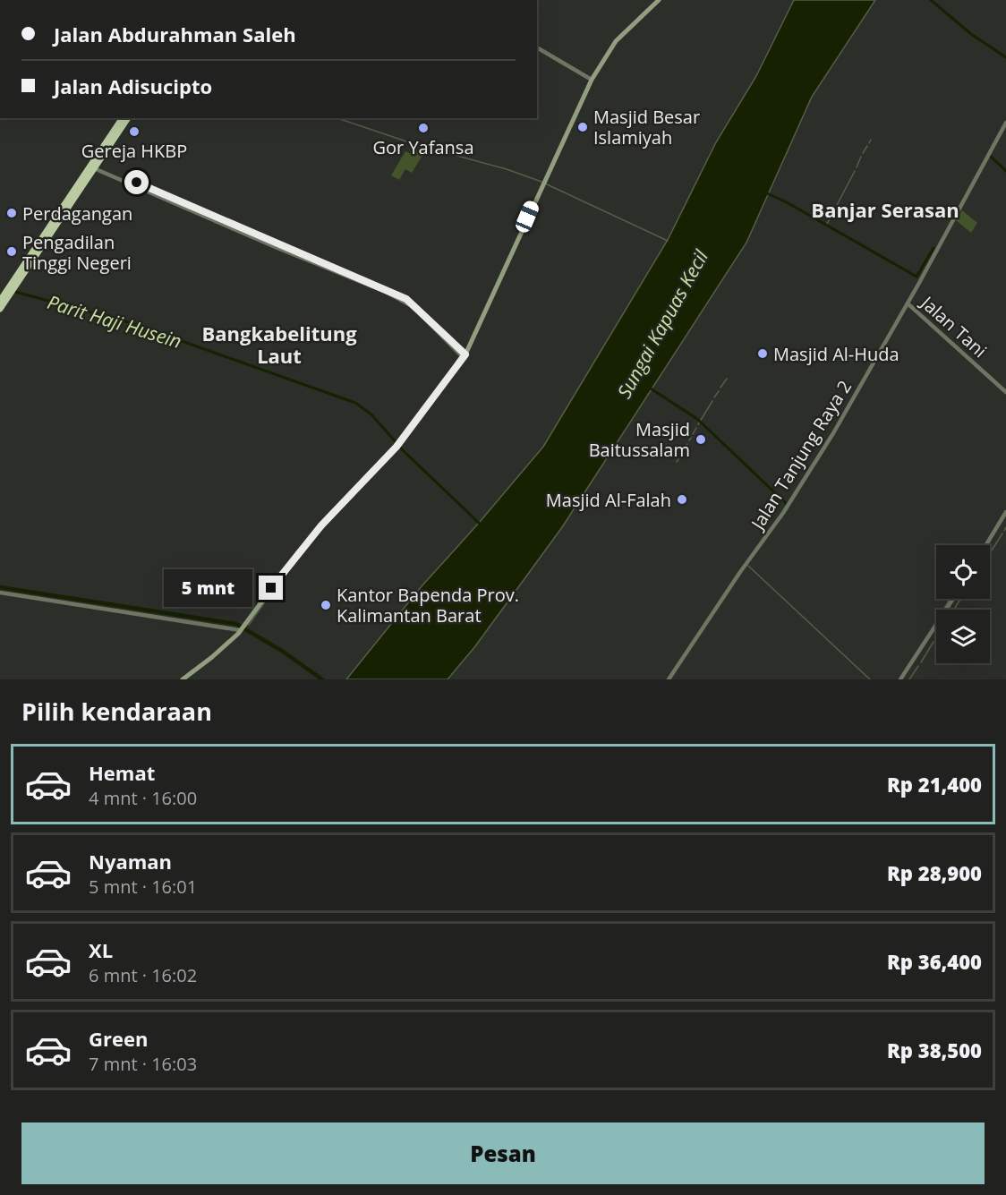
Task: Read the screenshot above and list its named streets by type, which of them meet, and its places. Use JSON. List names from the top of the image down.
{
  "streets": {
    "street": ["Jalan Tani", "Jalan Tanjung Raya 2"]
  },
  "crossings": [
    ["Jalan Tani", "Jalan Tanjung Raya 2"]
  ],
  "districts": ["Banjar Serasan", "Bangkabelitung Laut"],
  "water": ["Parit Haji Husein", "Sungai Kapuas Kecil"],
  "places": [
    "Masjid Besar Islamiyah",
    "Gor Yafansa",
    "Gereja HKBP",
    "Perdagangan",
    "Pengadilan Tinggi Negeri",
    "Masjid Al-Huda",
    "Masjid Baitussalam",
    "Masjid Al-Falah",
    "Kantor Bapenda Prov. Kalimantan Barat"
  ],
  "page": {
    "banner": ["Jalan Abdurahman Saleh", "Jalan Adisucipto"],
    "bubble": "5 mnt",
    "heading": "Pilih kendaraan",
    "list": [
      {
        "name": "Hemat",
        "note": "4 mnt · 16:00",
        "value": "Rp 21,400"
      },
      {
        "name": "Nyaman",
        "note": "5 mnt · 16:01",
        "value": "Rp 28,900"
      },
      {
        "name": "XL",
        "note": "6 mnt · 16:02",
        "value": "Rp 36,400"
      },
      {
        "name": "Green",
        "note": "7 mnt · 16:03",
        "value": "Rp 38,500"
      }
    ],
    "buttons": "Pesan"
  }
}
